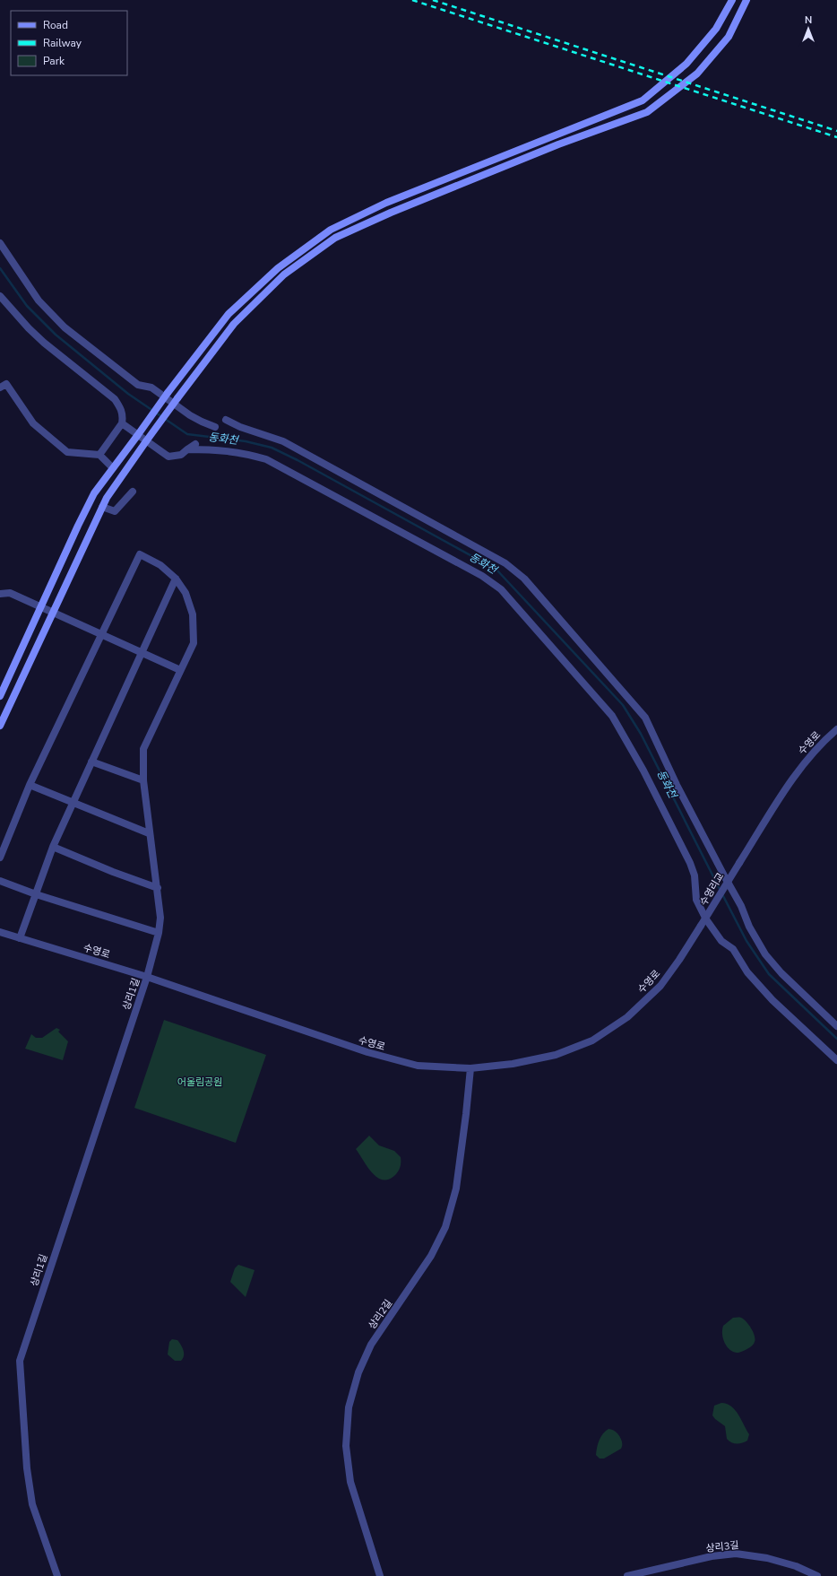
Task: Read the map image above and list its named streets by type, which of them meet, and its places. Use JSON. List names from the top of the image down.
{
  "streets": {
    "street": [
      "수영로",
      "수영리교",
      "상리1길",
      "상리2길",
      "상리3길"
    ]
  },
  "crossings": [
    ["수영로", "수영리교"],
    ["수영로", "상리1길"],
    ["수영로", "상리2길"]
  ],
  "water": ["동화천"],
  "parks": ["어울림공원"],
  "legend": ["Road", "Railway", "Park"],
  "north": "top"
}
